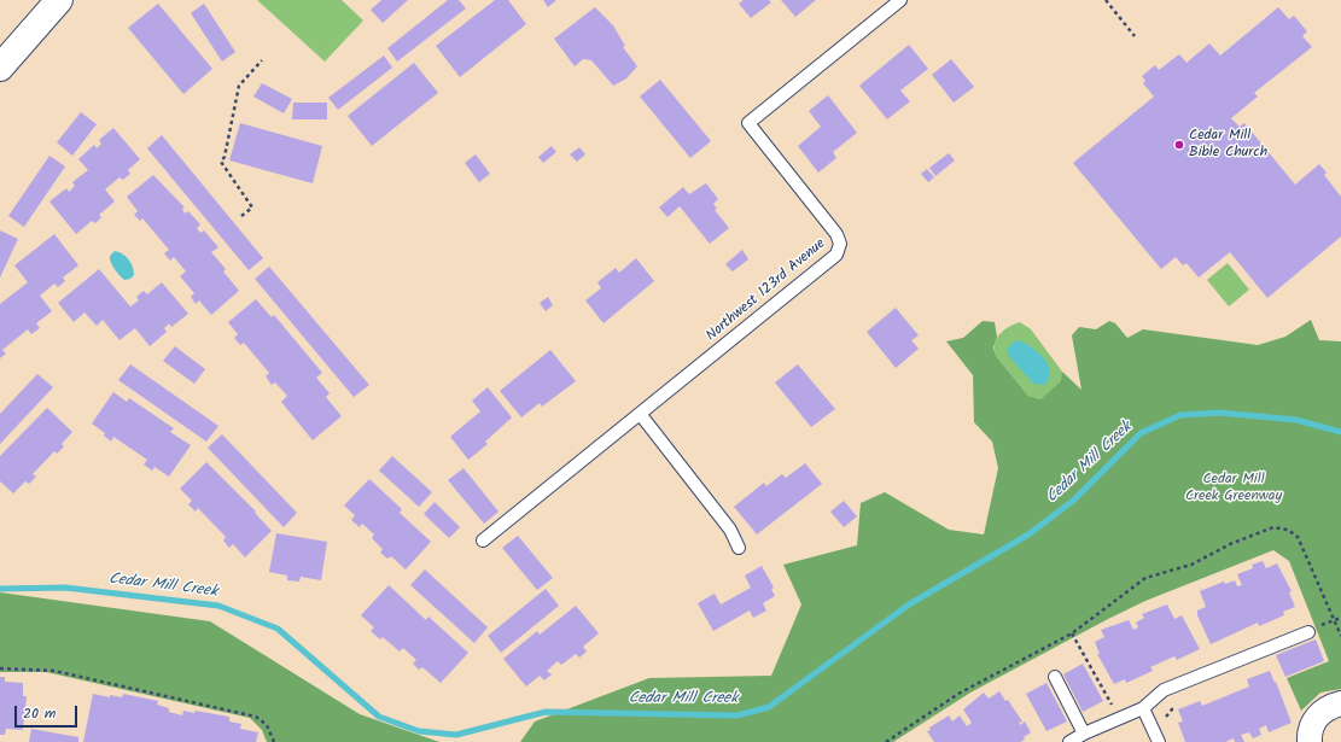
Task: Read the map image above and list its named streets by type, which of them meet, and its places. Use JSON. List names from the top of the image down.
{
  "streets": {
    "lane": ["Northwest 123rd Avenue"]
  },
  "water": ["Cedar Mill Creek"],
  "parks": ["Cedar Mill Creek Greenway"],
  "places": ["Cedar Mill Bible Church"],
  "scale_bar": "20 m"
}
